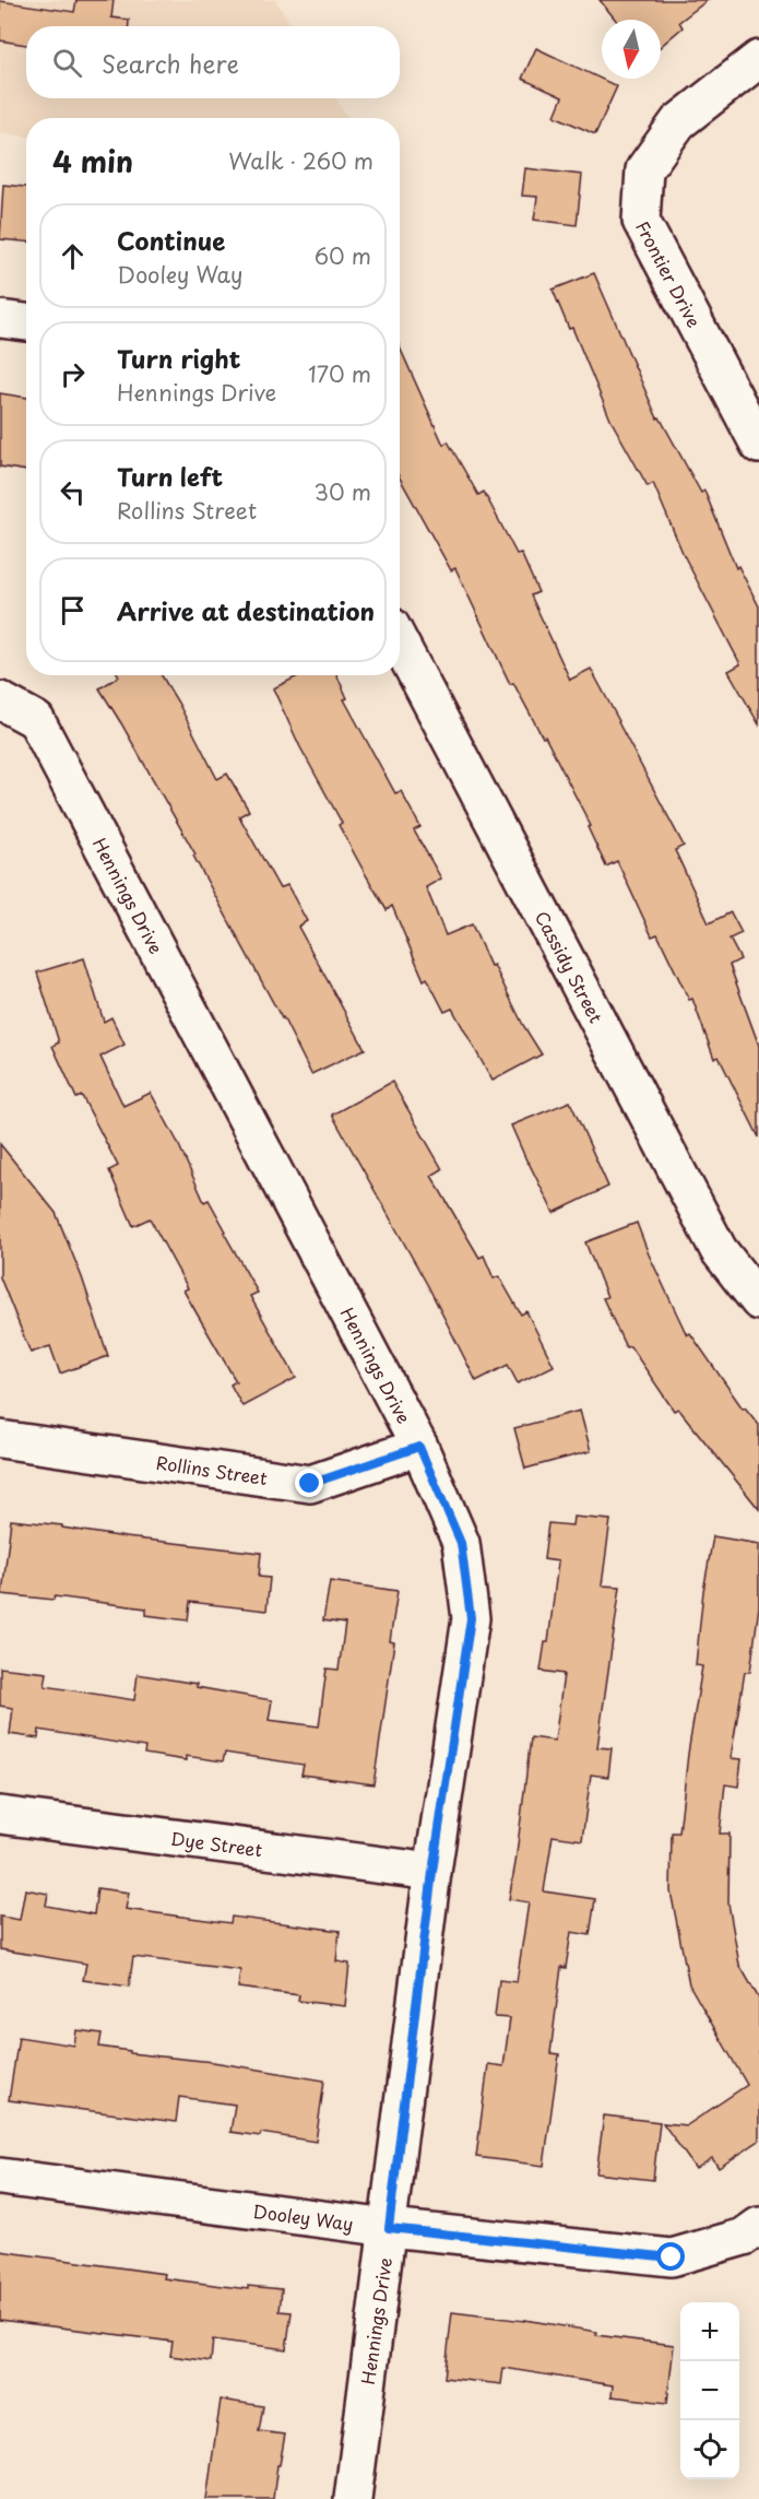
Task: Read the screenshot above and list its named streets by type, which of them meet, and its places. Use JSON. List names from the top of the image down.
{
  "streets": {
    "street": [
      "Frontier Drive",
      "Hennings Drive",
      "Cassidy Street",
      "Rollins Street",
      "Dye Street",
      "Dooley Way"
    ]
  },
  "crossings": [
    ["Hennings Drive", "Rollins Street"],
    ["Hennings Drive", "Dye Street"],
    ["Hennings Drive", "Dooley Way"]
  ],
  "north": "bottom",
  "page": {
    "search": "Search here",
    "heading": ["4 min", "Walk · 260 m"],
    "list": [
      ["Continue", "Dooley Way", "60 m"],
      ["Turn right", "Hennings Drive", "170 m"],
      ["Turn left", "Rollins Street", "30 m"],
      "Arrive at destination"
    ],
    "map_buttons": ["+", "−"]
  }
}
